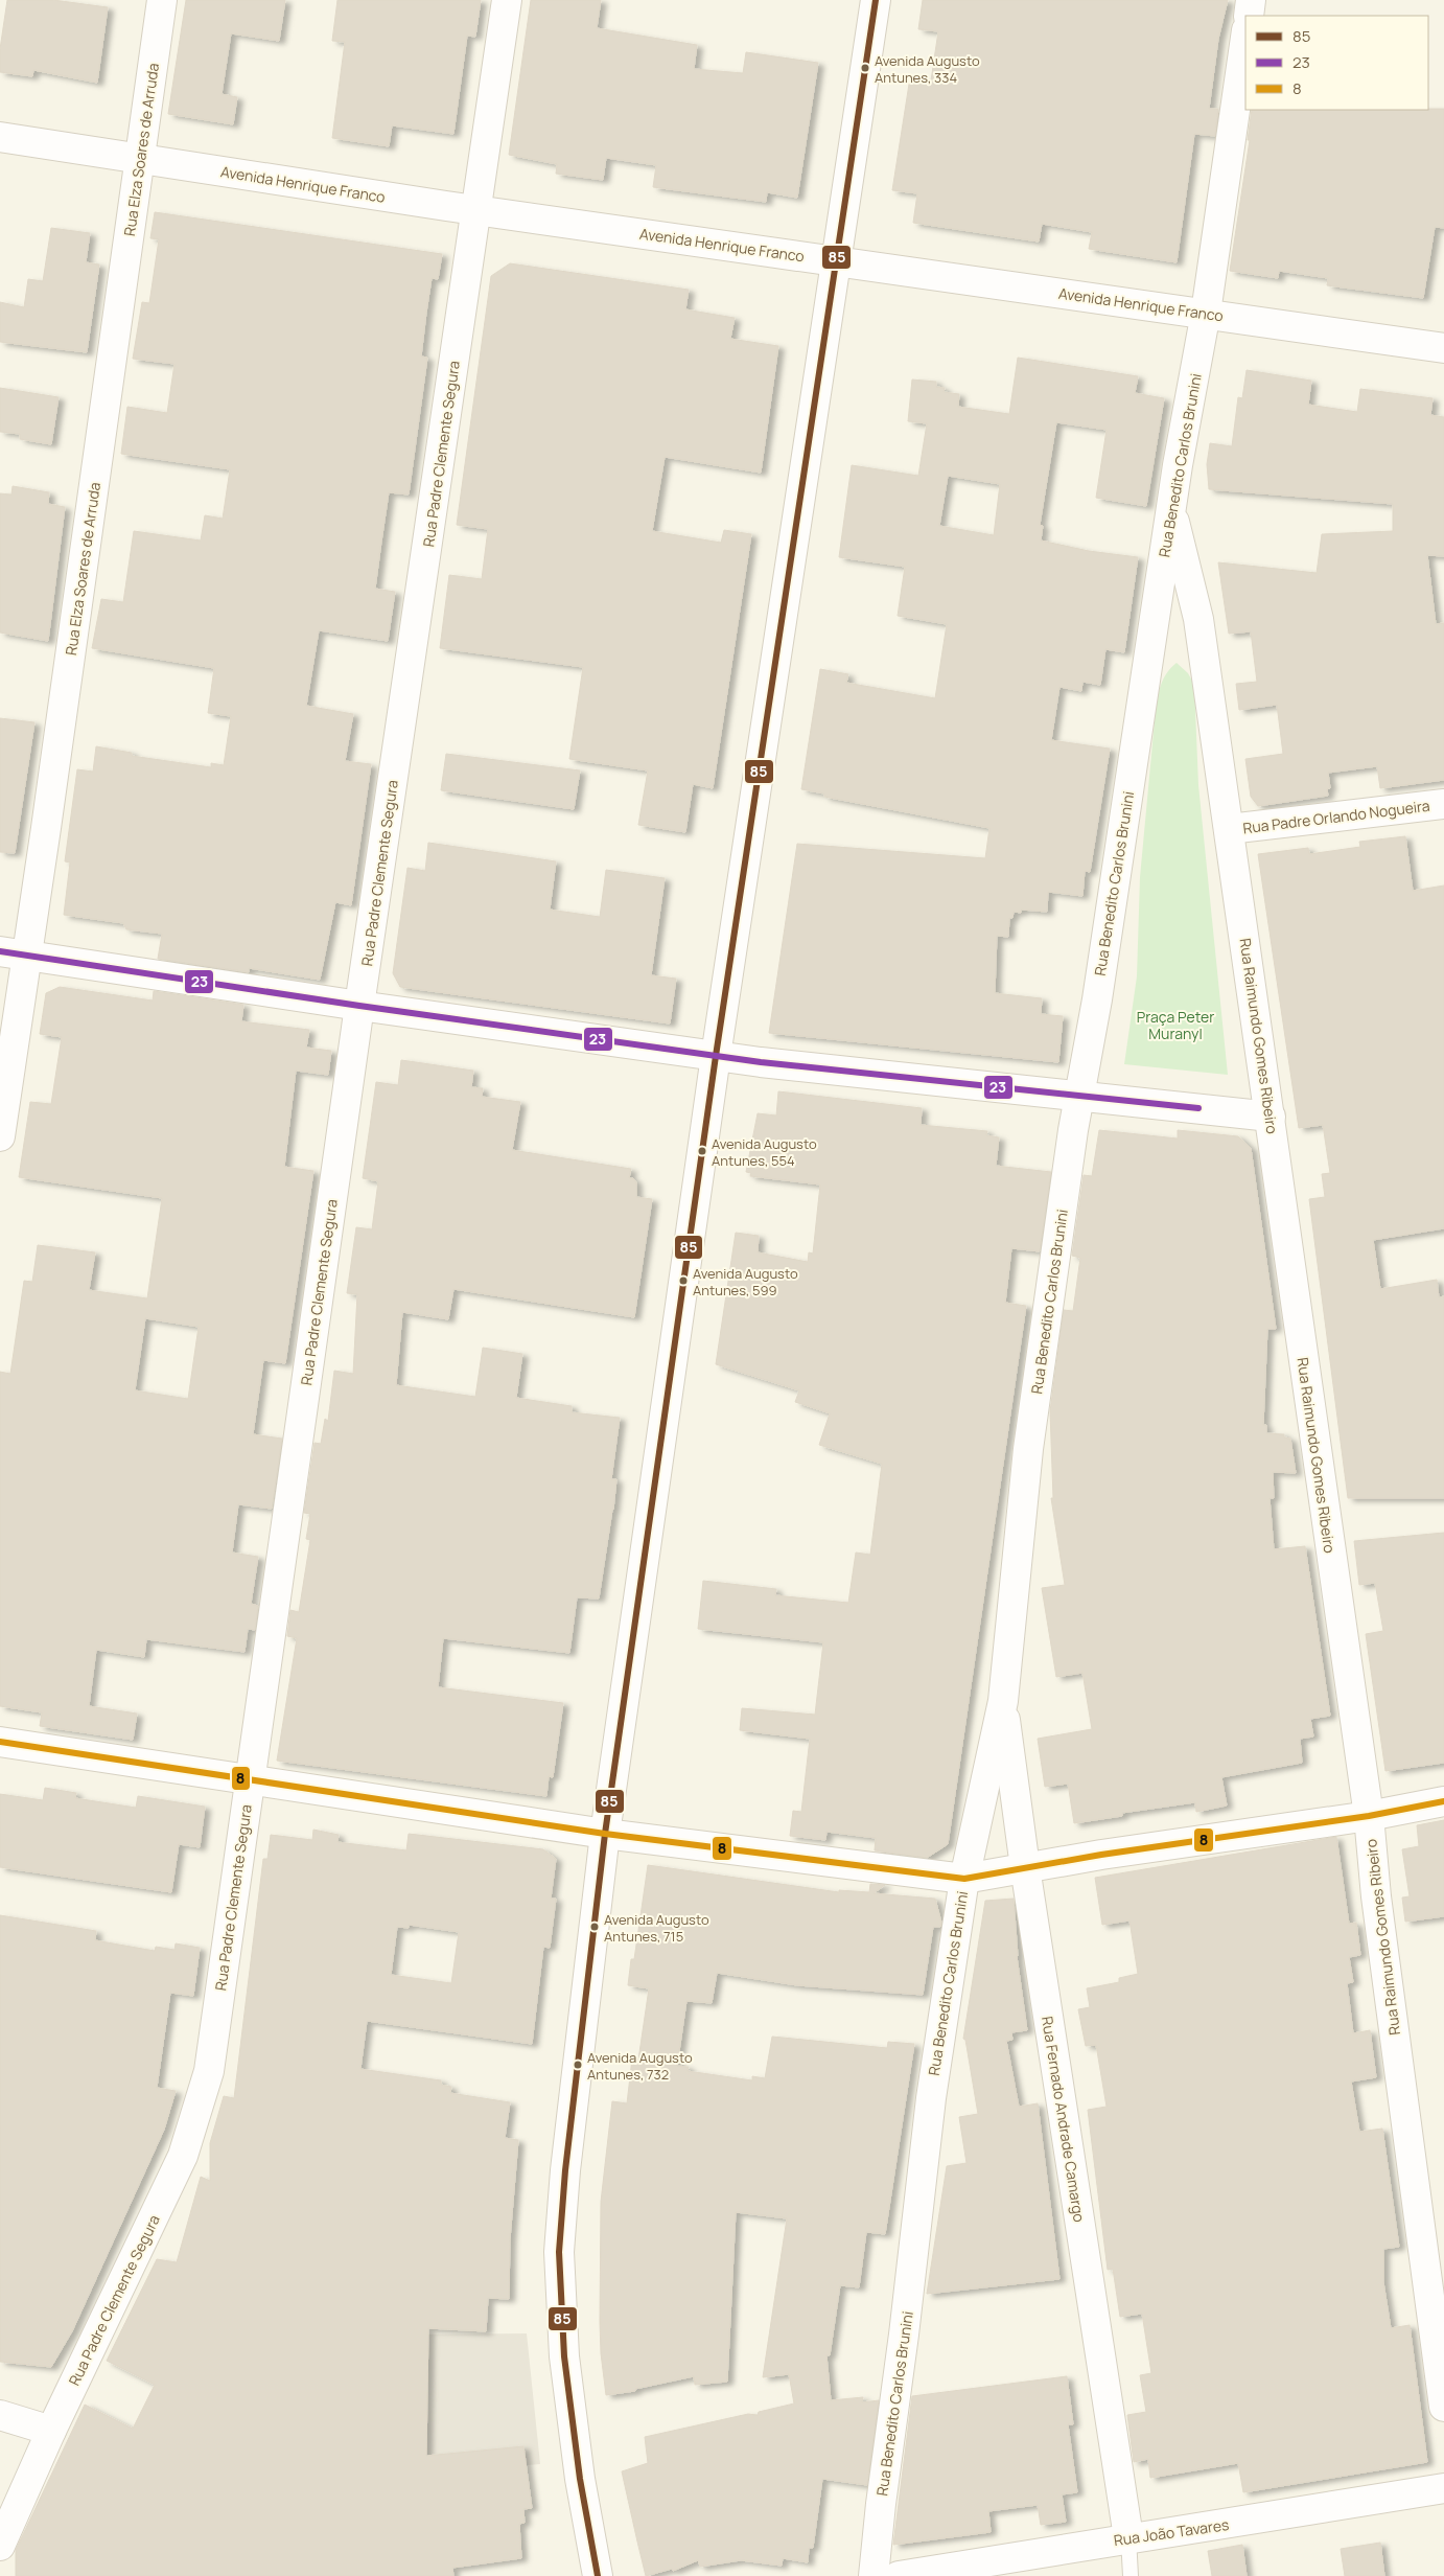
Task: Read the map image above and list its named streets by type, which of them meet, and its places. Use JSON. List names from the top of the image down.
{
  "streets": {
    "street": [
      "Rua Elza Soares de Arruda",
      "Avenida Henrique Franco",
      "Rua Padre Clemente Segura",
      "Rua Benedito Carlos Brunini",
      "Rua Padre Orlando Nogueira",
      "Rua Raimundo Gomes Ribeiro",
      "Rua Fernado Andrade Camargo",
      "Rua João Tavares"
    ]
  },
  "crossings": [
    ["Rua Elza Soares de Arruda", "Avenida Henrique Franco"],
    ["Avenida Henrique Franco", "Rua Padre Clemente Segura"],
    ["Avenida Henrique Franco", "Rua Benedito Carlos Brunini"],
    ["Rua Benedito Carlos Brunini", "Rua Raimundo Gomes Ribeiro"],
    ["Rua Benedito Carlos Brunini", "Rua Fernado Andrade Camargo"],
    ["Rua Padre Orlando Nogueira", "Rua Raimundo Gomes Ribeiro"],
    ["Rua Fernado Andrade Camargo", "Rua João Tavares"]
  ],
  "parks": ["Praça Peter Muranyl"],
  "places": [
    "Avenida Augusto Antunes, 334",
    "Avenida Augusto Antunes, 554",
    "Avenida Augusto Antunes, 599",
    "Avenida Augusto Antunes, 715",
    "Avenida Augusto Antunes, 732"
  ],
  "lines": ["transit line 85", "transit line 23", "transit line 8"],
  "legend": ["85", "23", "8"]
}
